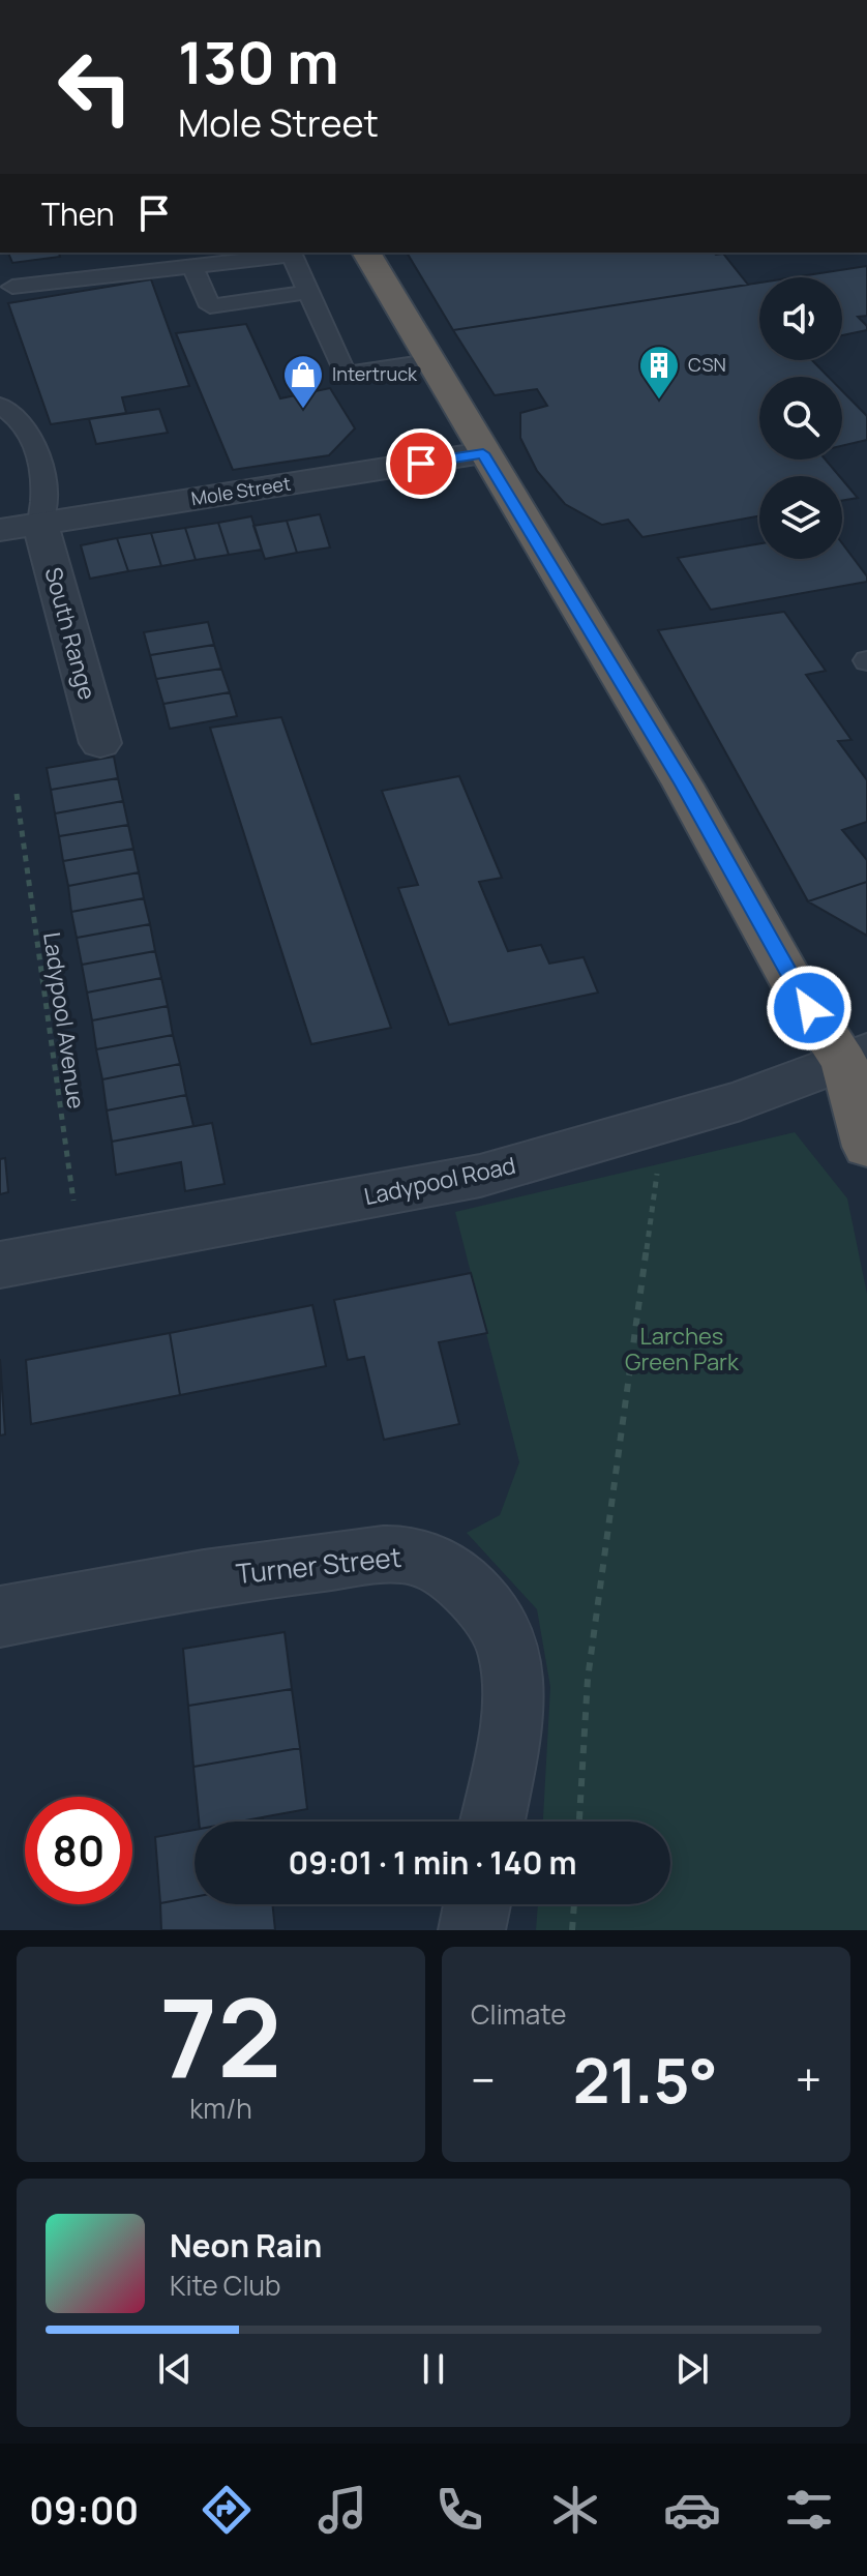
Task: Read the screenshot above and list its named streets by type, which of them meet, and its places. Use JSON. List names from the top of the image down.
{
  "streets": {
    "street": [
      "Mole Street",
      "South Range",
      "Ladypool Road",
      "Turner Street"
    ],
    "path": ["Ladypool Avenue"]
  },
  "crossings": [
    ["Mole Street", "South Range"],
    ["Ladypool Avenue", "Ladypool Road"]
  ],
  "parks": ["Larches Green Park"],
  "places": {
    "building": ["CSN"],
    "shop": ["Intertruck"]
  },
  "page": {
    "turn": ["130 m", "Mole Street"],
    "then": "Then",
    "limit": "80",
    "trip": "09:01 · 1 min · 140 m",
    "tile": [
      ["72", "km/h"],
      "Climate"
    ],
    "heat": ["−", "21.5°", "+"],
    "song": ["Neon Rain", "Kite Club"],
    "tabs": "09:00"
  }
}
